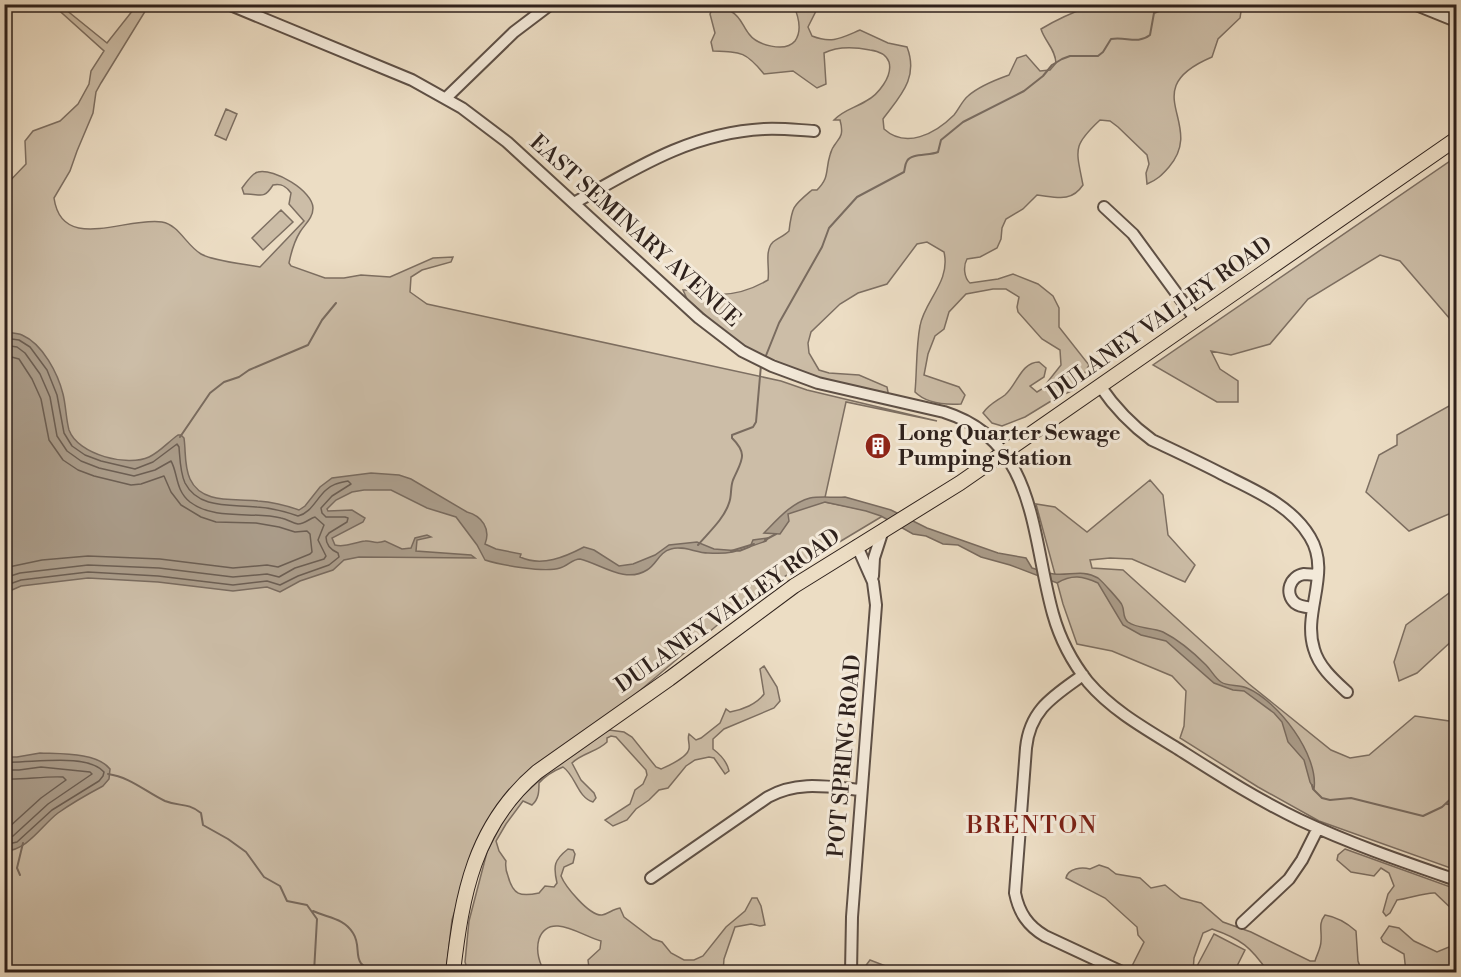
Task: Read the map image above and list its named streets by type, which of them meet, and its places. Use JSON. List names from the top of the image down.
{
  "streets": {
    "main road": ["DULANEY VALLEY ROAD"],
    "street": ["EAST SEMINARY AVENUE", "POT SPRING ROAD"]
  },
  "crossings": [
    ["EAST SEMINARY AVENUE", "DULANEY VALLEY ROAD"],
    ["DULANEY VALLEY ROAD", "POT SPRING ROAD"]
  ],
  "districts": ["BRENTON"],
  "places": {
    "building": ["Long Quarter Sewage Pumping Station"]
  }
}
